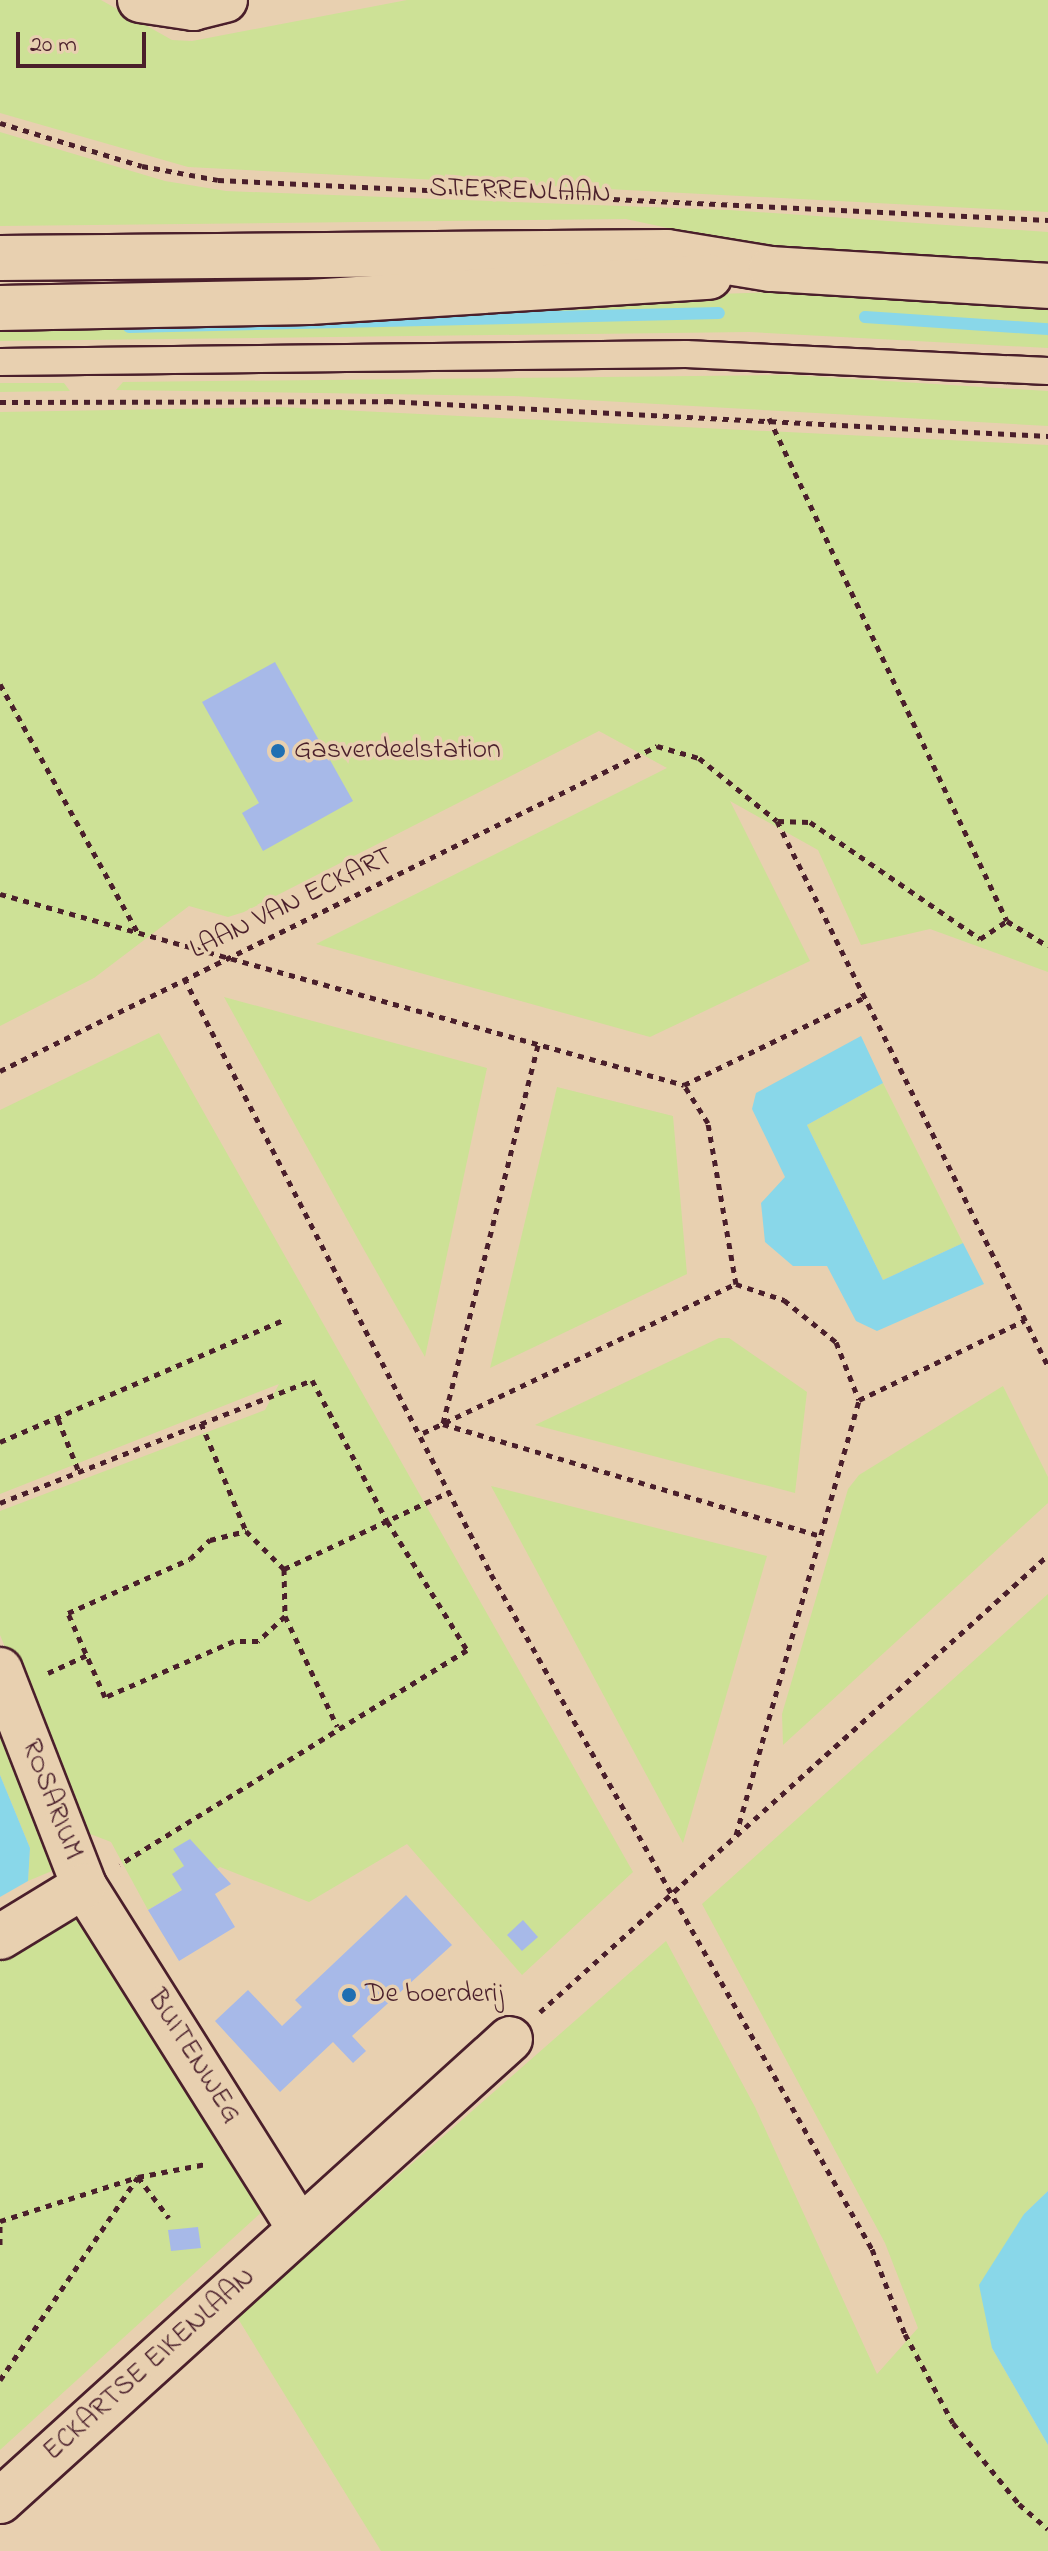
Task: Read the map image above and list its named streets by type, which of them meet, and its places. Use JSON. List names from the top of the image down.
{
  "streets": {
    "main road": [
      "STERRENLAAN",
      "ROSARIUM",
      "BUITENWEG",
      "ECKARTSE EIKENLAAN"
    ],
    "path": ["LAAN VAN ECKART"]
  },
  "crossings": [
    ["ROSARIUM", "BUITENWEG"],
    ["BUITENWEG", "ECKARTSE EIKENLAAN"]
  ],
  "places": ["Gasverdeelstation", "De boerderij"],
  "scale_bar": "20 m"
}
